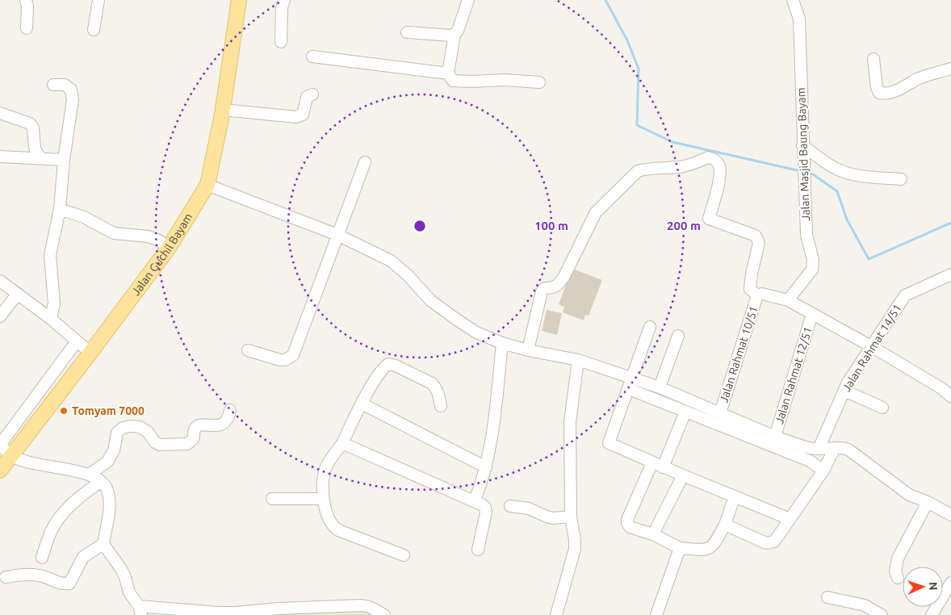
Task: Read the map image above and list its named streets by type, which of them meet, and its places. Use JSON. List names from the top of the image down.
{
  "streets": {
    "main road": ["Jalan Guchil Bayam"],
    "street": [
      "Jalan Masjid Baung Bayam",
      "Jalan Rahmat 14/51",
      "Jalan Rahmat 10/51",
      "Jalan Rahmat 12/51"
    ]
  },
  "places": ["Tomyam 7000"],
  "north": "right",
  "rings": ["100 m", "200 m"]
}
